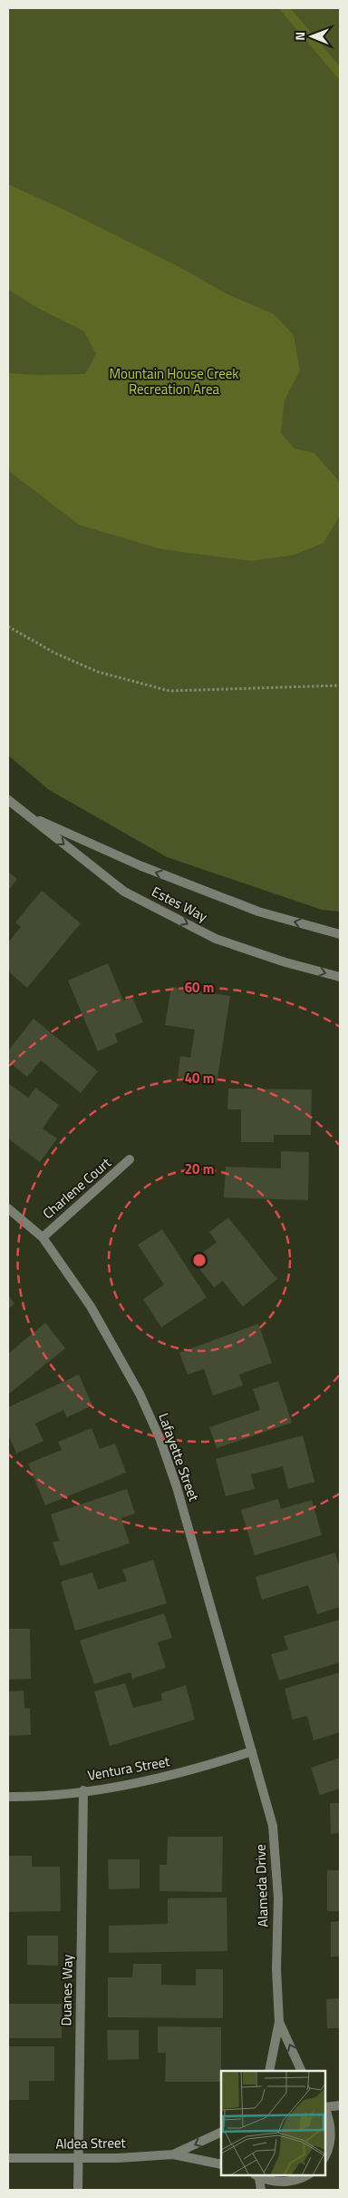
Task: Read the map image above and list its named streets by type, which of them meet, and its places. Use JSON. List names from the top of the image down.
{
  "streets": {
    "street": [
      "Estes Way",
      "Charlene Court",
      "Lafayette Street",
      "Ventura Street",
      "Alameda Drive",
      "Duanes Way",
      "Aldea Street"
    ]
  },
  "crossings": [
    ["Charlene Court", "Lafayette Street"],
    ["Lafayette Street", "Ventura Street"],
    ["Lafayette Street", "Alameda Drive"],
    ["Ventura Street", "Alameda Drive"],
    ["Ventura Street", "Duanes Way"],
    ["Duanes Way", "Aldea Street"]
  ],
  "parks": ["Mountain House Creek Recreation Area"],
  "north": "left",
  "rings": ["60 m", "40 m", "20 m"]
}
